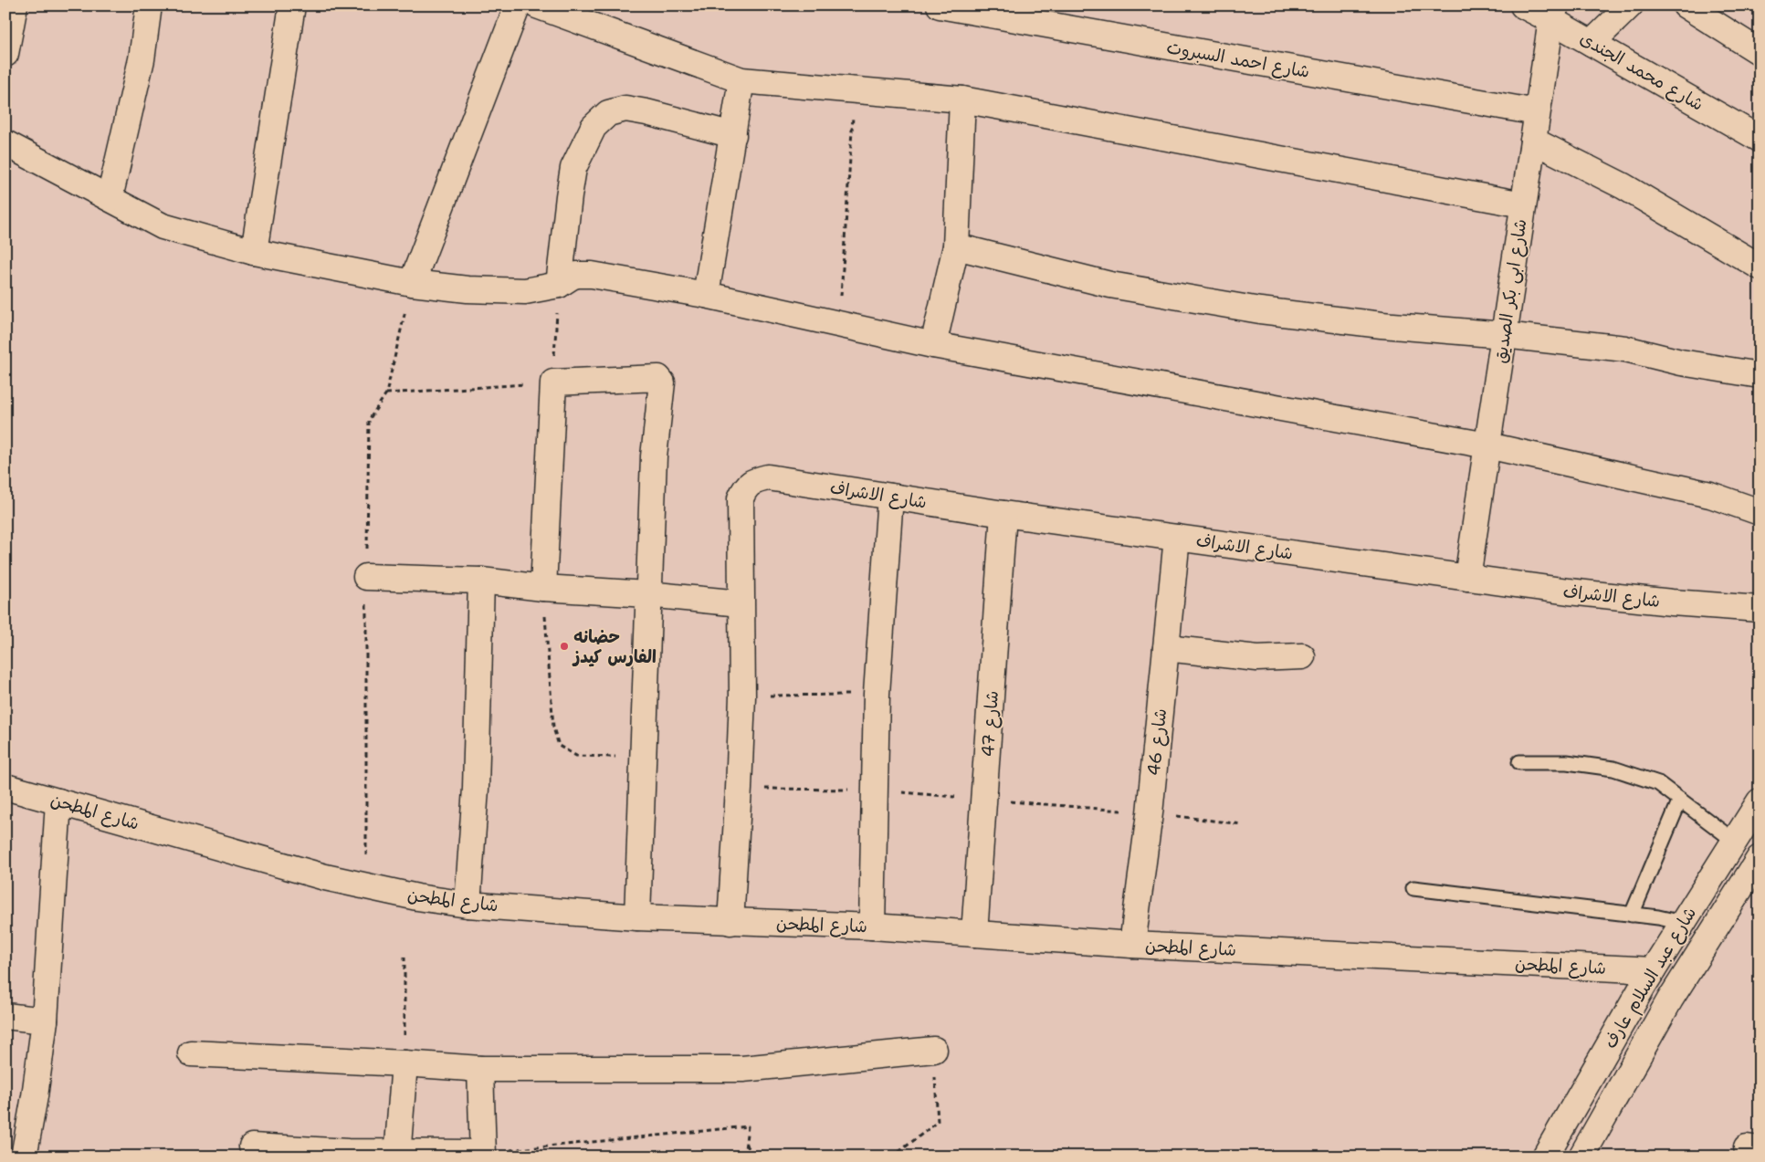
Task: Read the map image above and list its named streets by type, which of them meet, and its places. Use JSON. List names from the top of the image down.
{
  "streets": {
    "street": [
      "شارع احمد السبروت",
      "شارع محمد الجندى",
      "شارع ابى بكر الصديق",
      "شارع الاشراف",
      "شارع 47",
      "شارع 46",
      "شارع المطحن",
      "شارع عبد السلام عارف"
    ]
  },
  "crossings": [
    ["شارع احمد السبروت", "شارع ابى بكر الصديق"],
    ["شارع محمد الجندى", "شارع ابى بكر الصديق"],
    ["شارع ابى بكر الصديق", "شارع الاشراف"],
    ["شارع الاشراف", "شارع 47"],
    ["شارع الاشراف", "شارع 46"],
    ["شارع 47", "شارع المطحن"],
    ["شارع 46", "شارع المطحن"],
    ["شارع المطحن", "شارع عبد السلام عارف"]
  ],
  "places": ["حضانه الفارس كيدز"]
}
